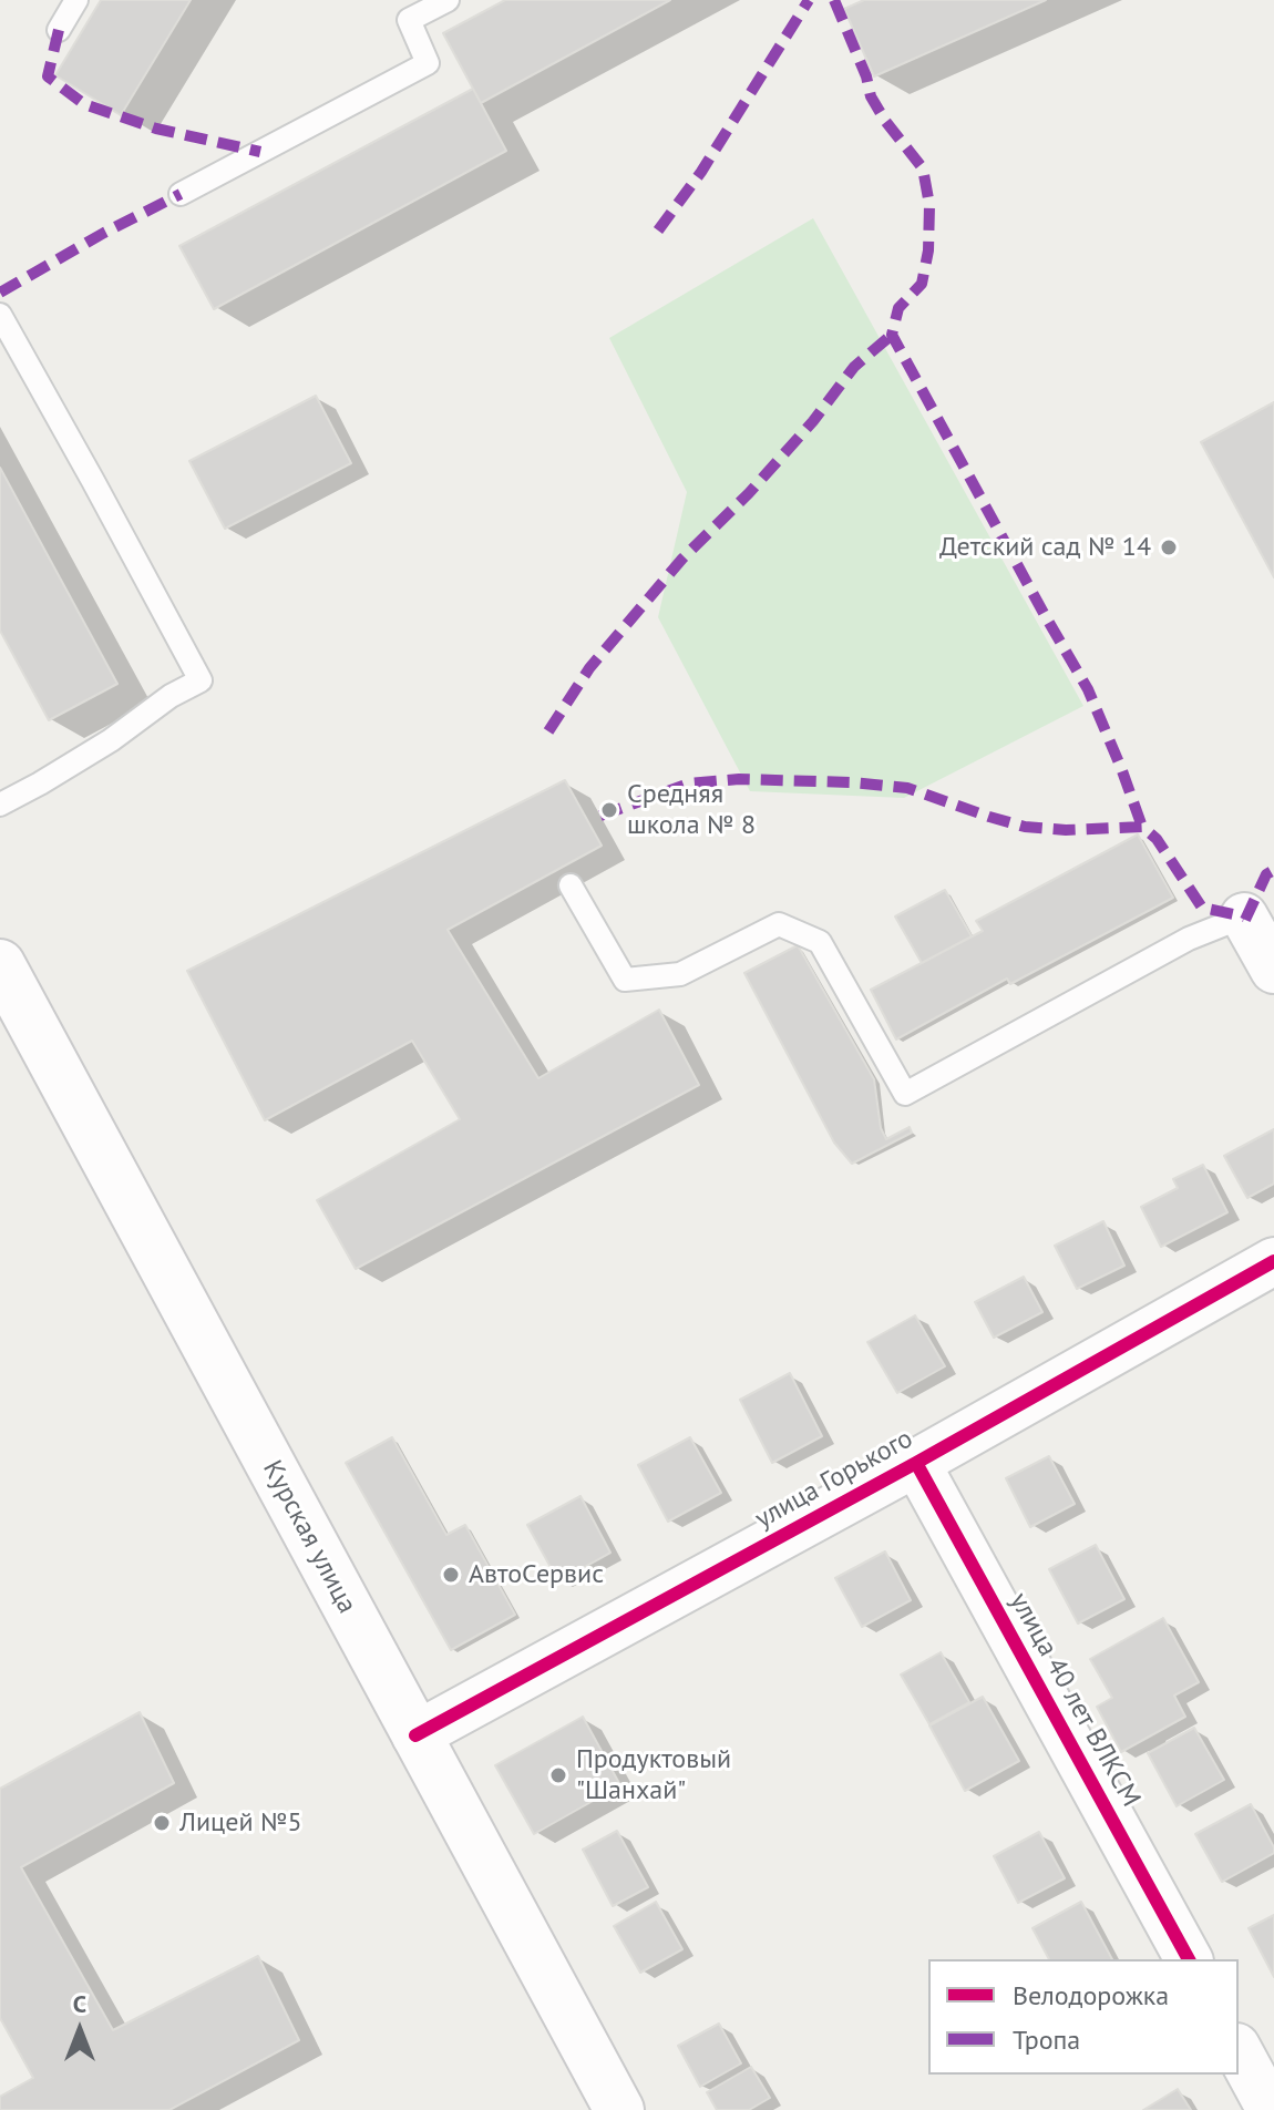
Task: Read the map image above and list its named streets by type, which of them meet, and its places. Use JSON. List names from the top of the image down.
{
  "streets": {
    "main road": ["Курская улица"],
    "street": ["улица Горького", "улица 40 лет ВЛКСМ"]
  },
  "crossings": [
    ["улица Горького", "Курская улица"],
    ["улица Горького", "улица 40 лет ВЛКСМ"]
  ],
  "places": [
    "Детский сад № 14",
    "Cредняя школа № 8",
    "АвтоСервис",
    "Продуктовый \"Шанхай\"",
    "Лицей №5"
  ],
  "legend": ["Велодорожка", "Тропа"],
  "north": "top"
}
